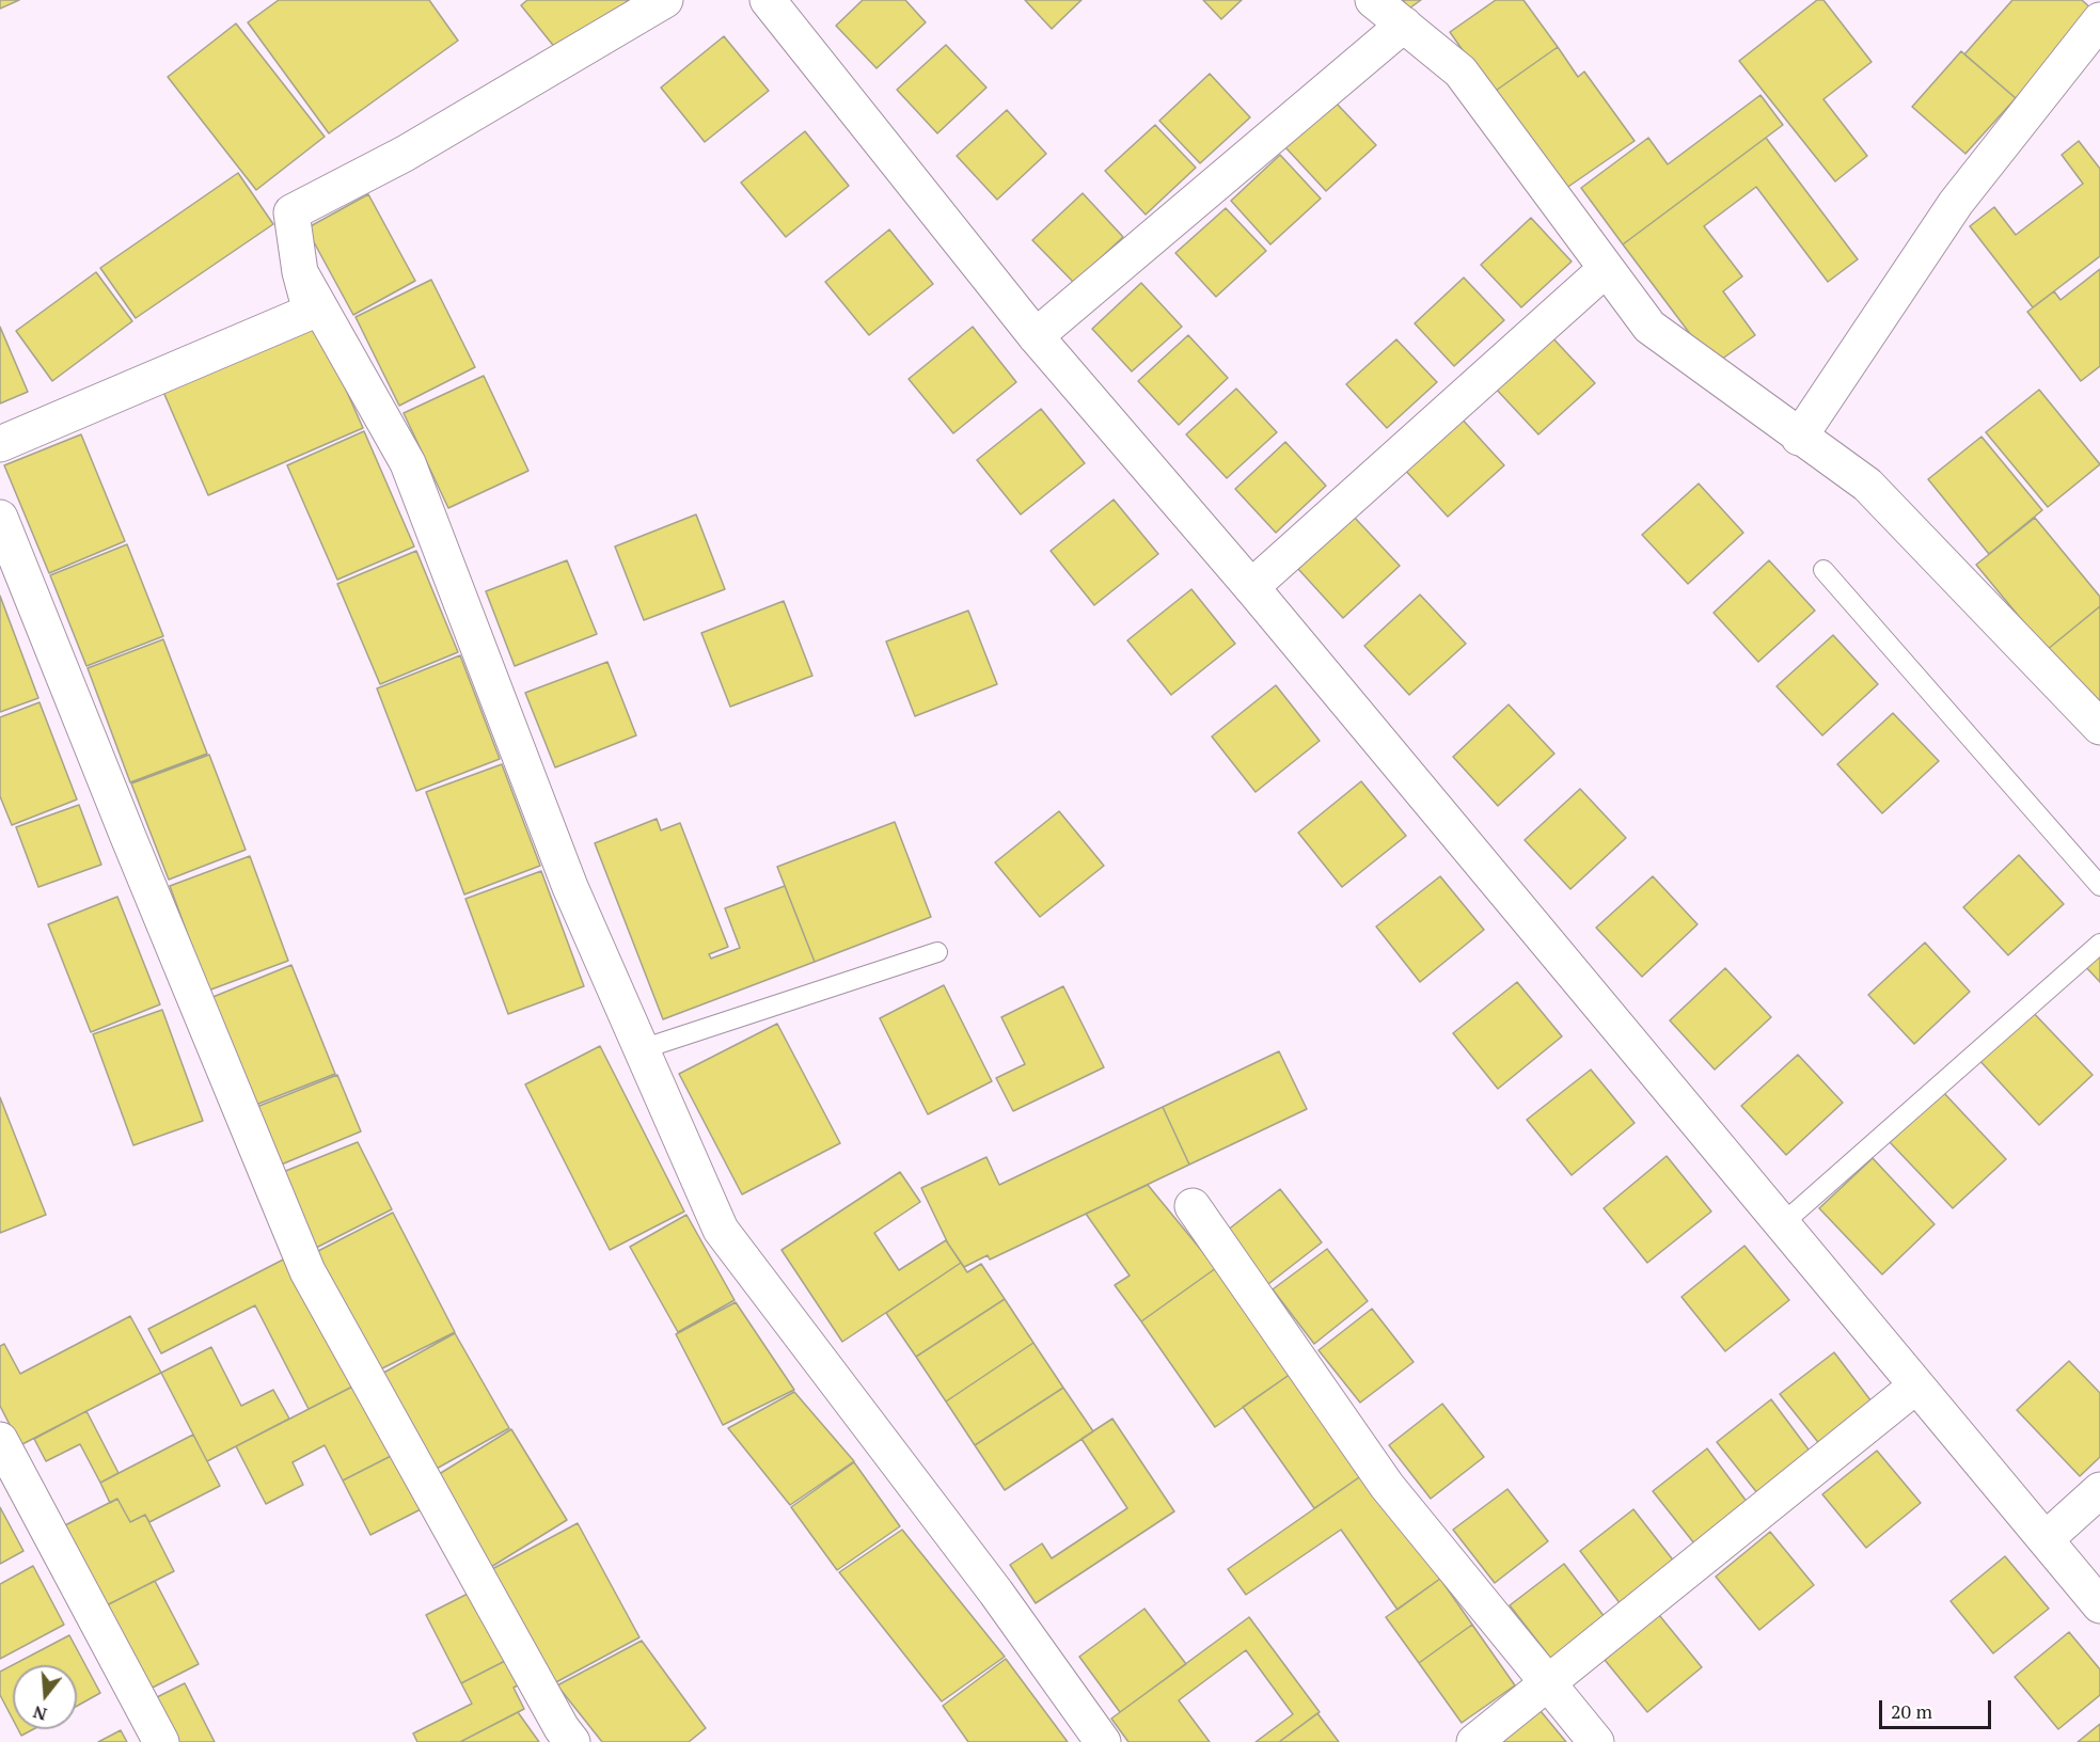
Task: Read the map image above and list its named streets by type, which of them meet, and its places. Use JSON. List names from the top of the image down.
{
  "scale_bar": "20 m",
  "north": "bottom"
}
